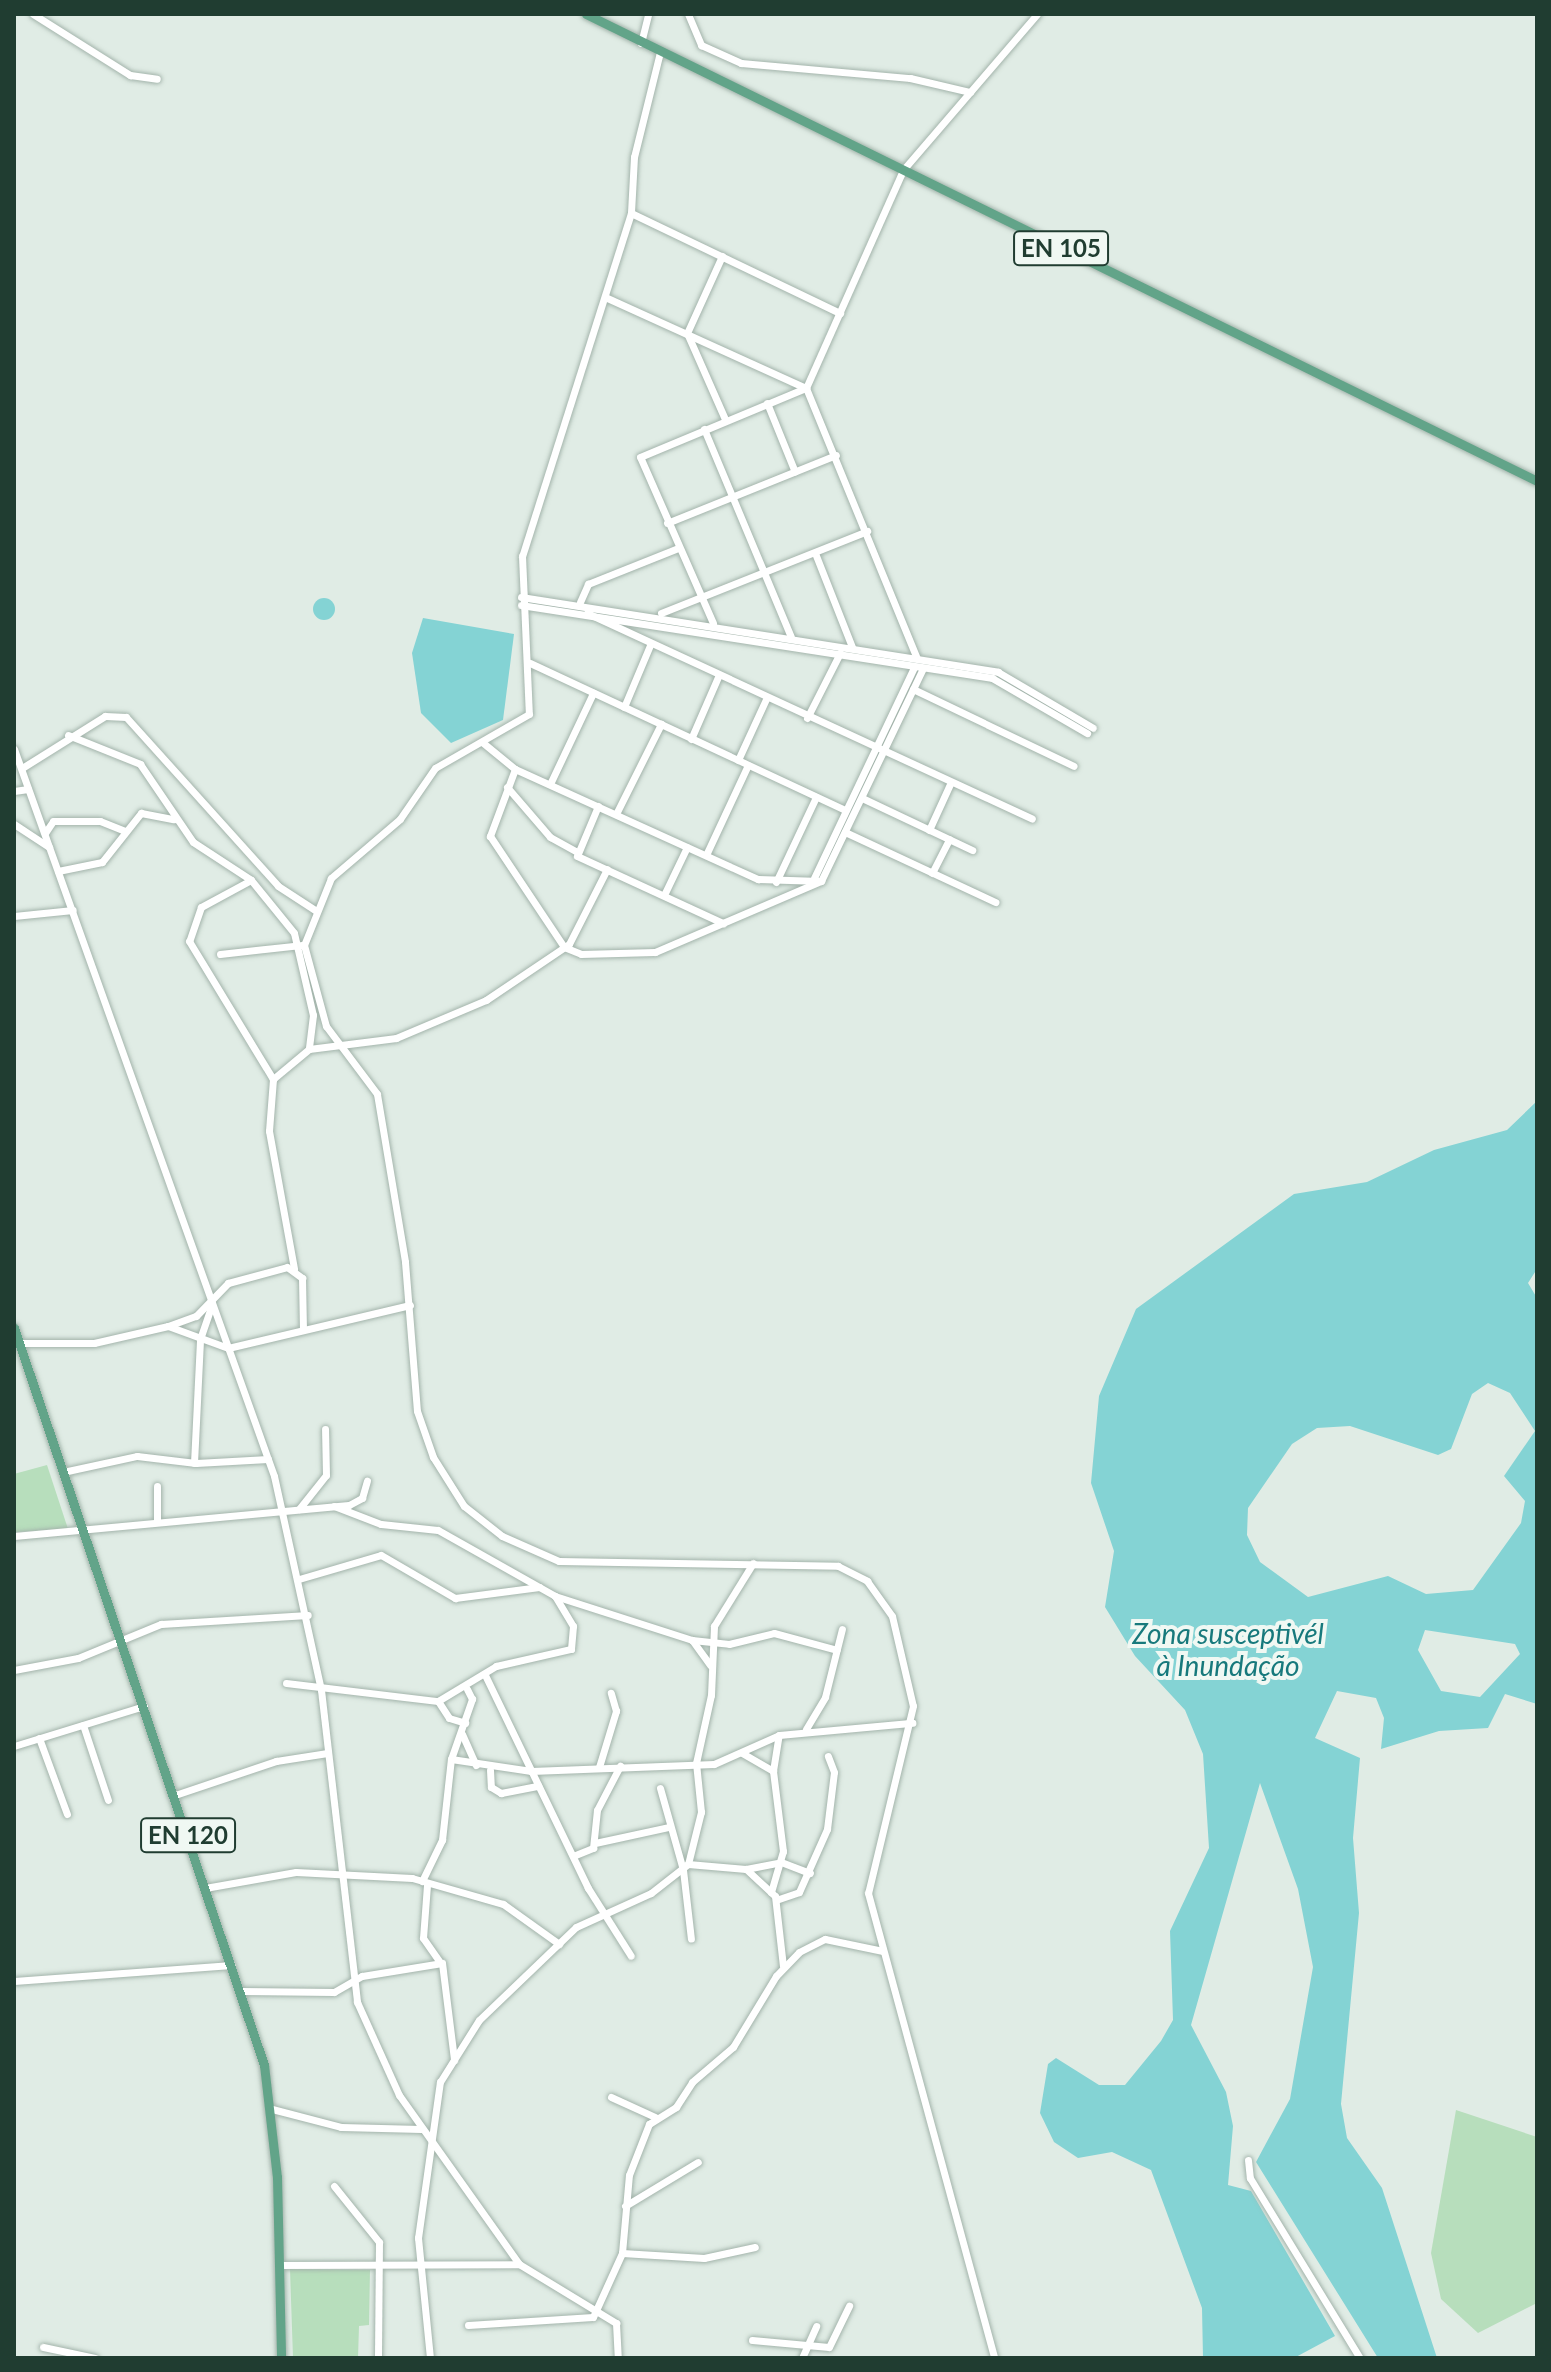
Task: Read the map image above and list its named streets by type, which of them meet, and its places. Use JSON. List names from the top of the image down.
{
  "streets": {
    "main road": ["EN 105", "EN 120"]
  },
  "water": ["Zona susceptivél à Inundação"]
}
